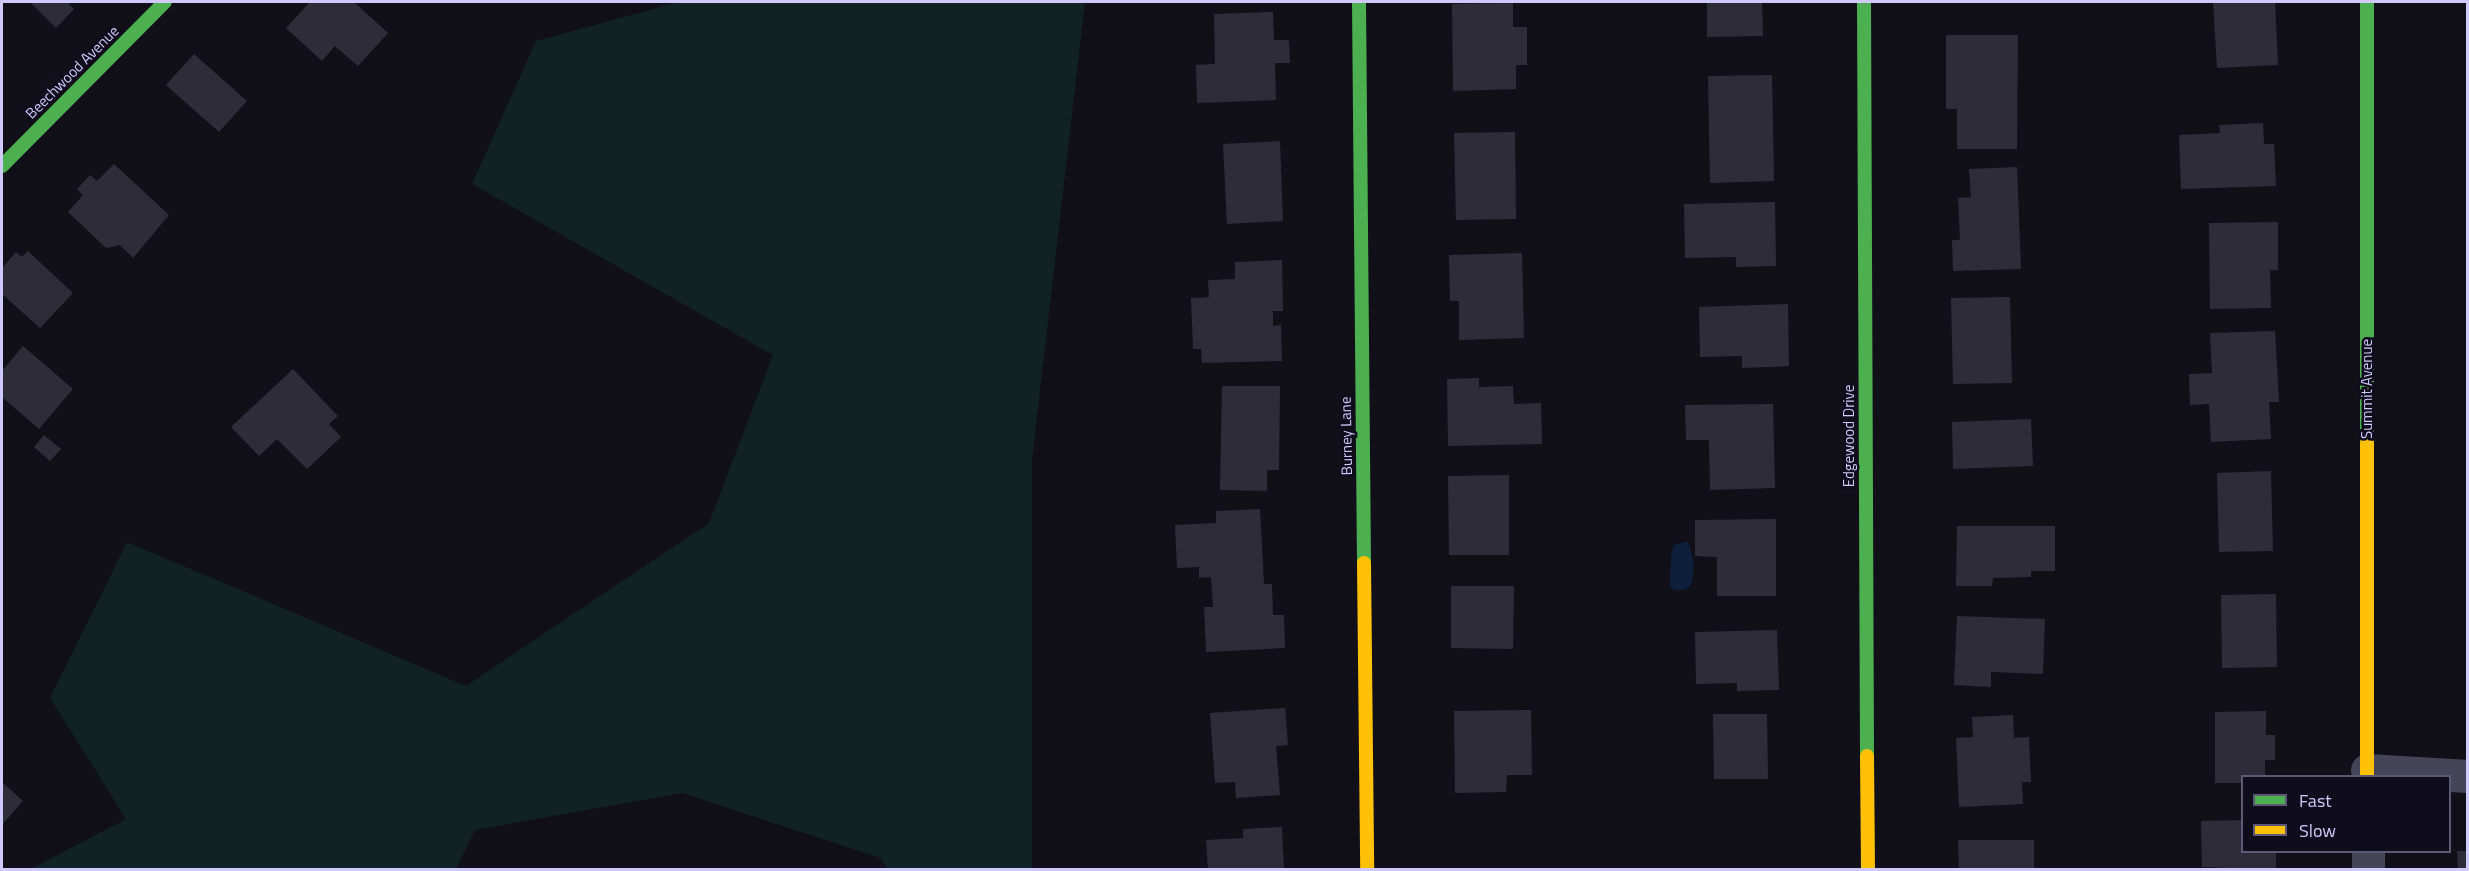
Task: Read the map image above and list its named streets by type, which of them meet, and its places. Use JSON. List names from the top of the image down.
{
  "streets": {
    "street": [
      "Beechwood Avenue",
      "Summit Avenue",
      "Burney Lane",
      "Edgewood Drive"
    ]
  },
  "legend": ["Fast", "Slow"]
}
